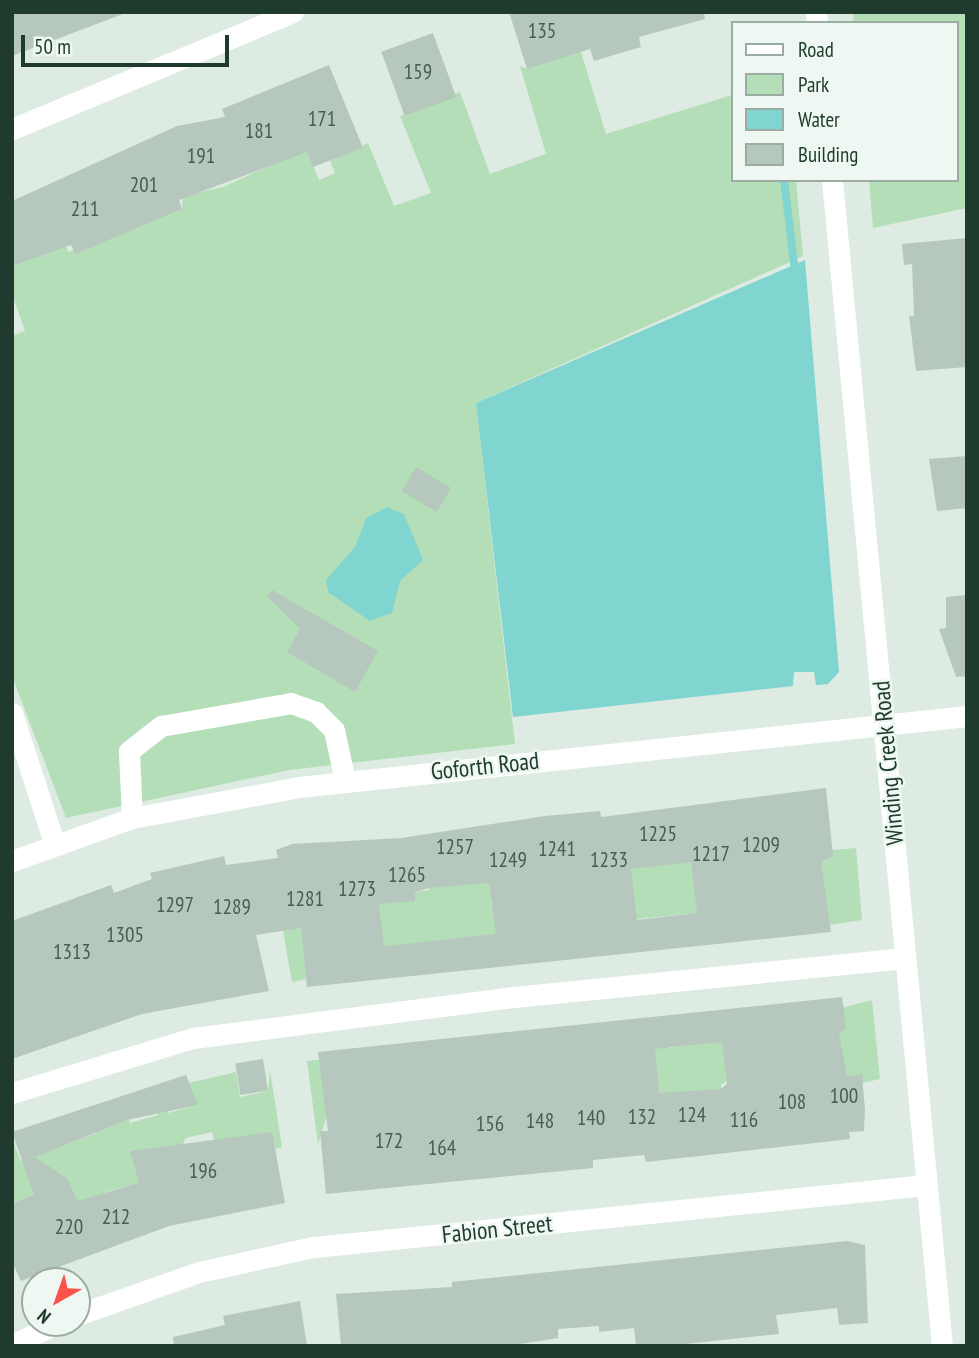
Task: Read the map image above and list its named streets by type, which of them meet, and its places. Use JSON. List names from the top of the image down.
{
  "streets": {
    "street": ["Winding Creek Road", "Goforth Road", "Fabion Street"]
  },
  "crossings": [
    ["Winding Creek Road", "Goforth Road"],
    ["Winding Creek Road", "Fabion Street"]
  ],
  "house_numbers": [
    "135",
    "159",
    "171",
    "181",
    "191",
    "201",
    "211",
    "1225",
    "1209",
    "1257",
    "1241",
    "1217",
    "1249",
    "1233",
    "1265",
    "1273",
    "1281",
    "1297",
    "1289",
    "1305",
    "1313",
    "100",
    "108",
    "124",
    "132",
    "140",
    "116",
    "148",
    "156",
    "172",
    "164",
    "196",
    "212",
    "220"
  ],
  "legend": [
    "Road",
    "Park",
    "Water",
    "Building"
  ],
  "scale_bar": "50 m",
  "north": "bottom left"
}
